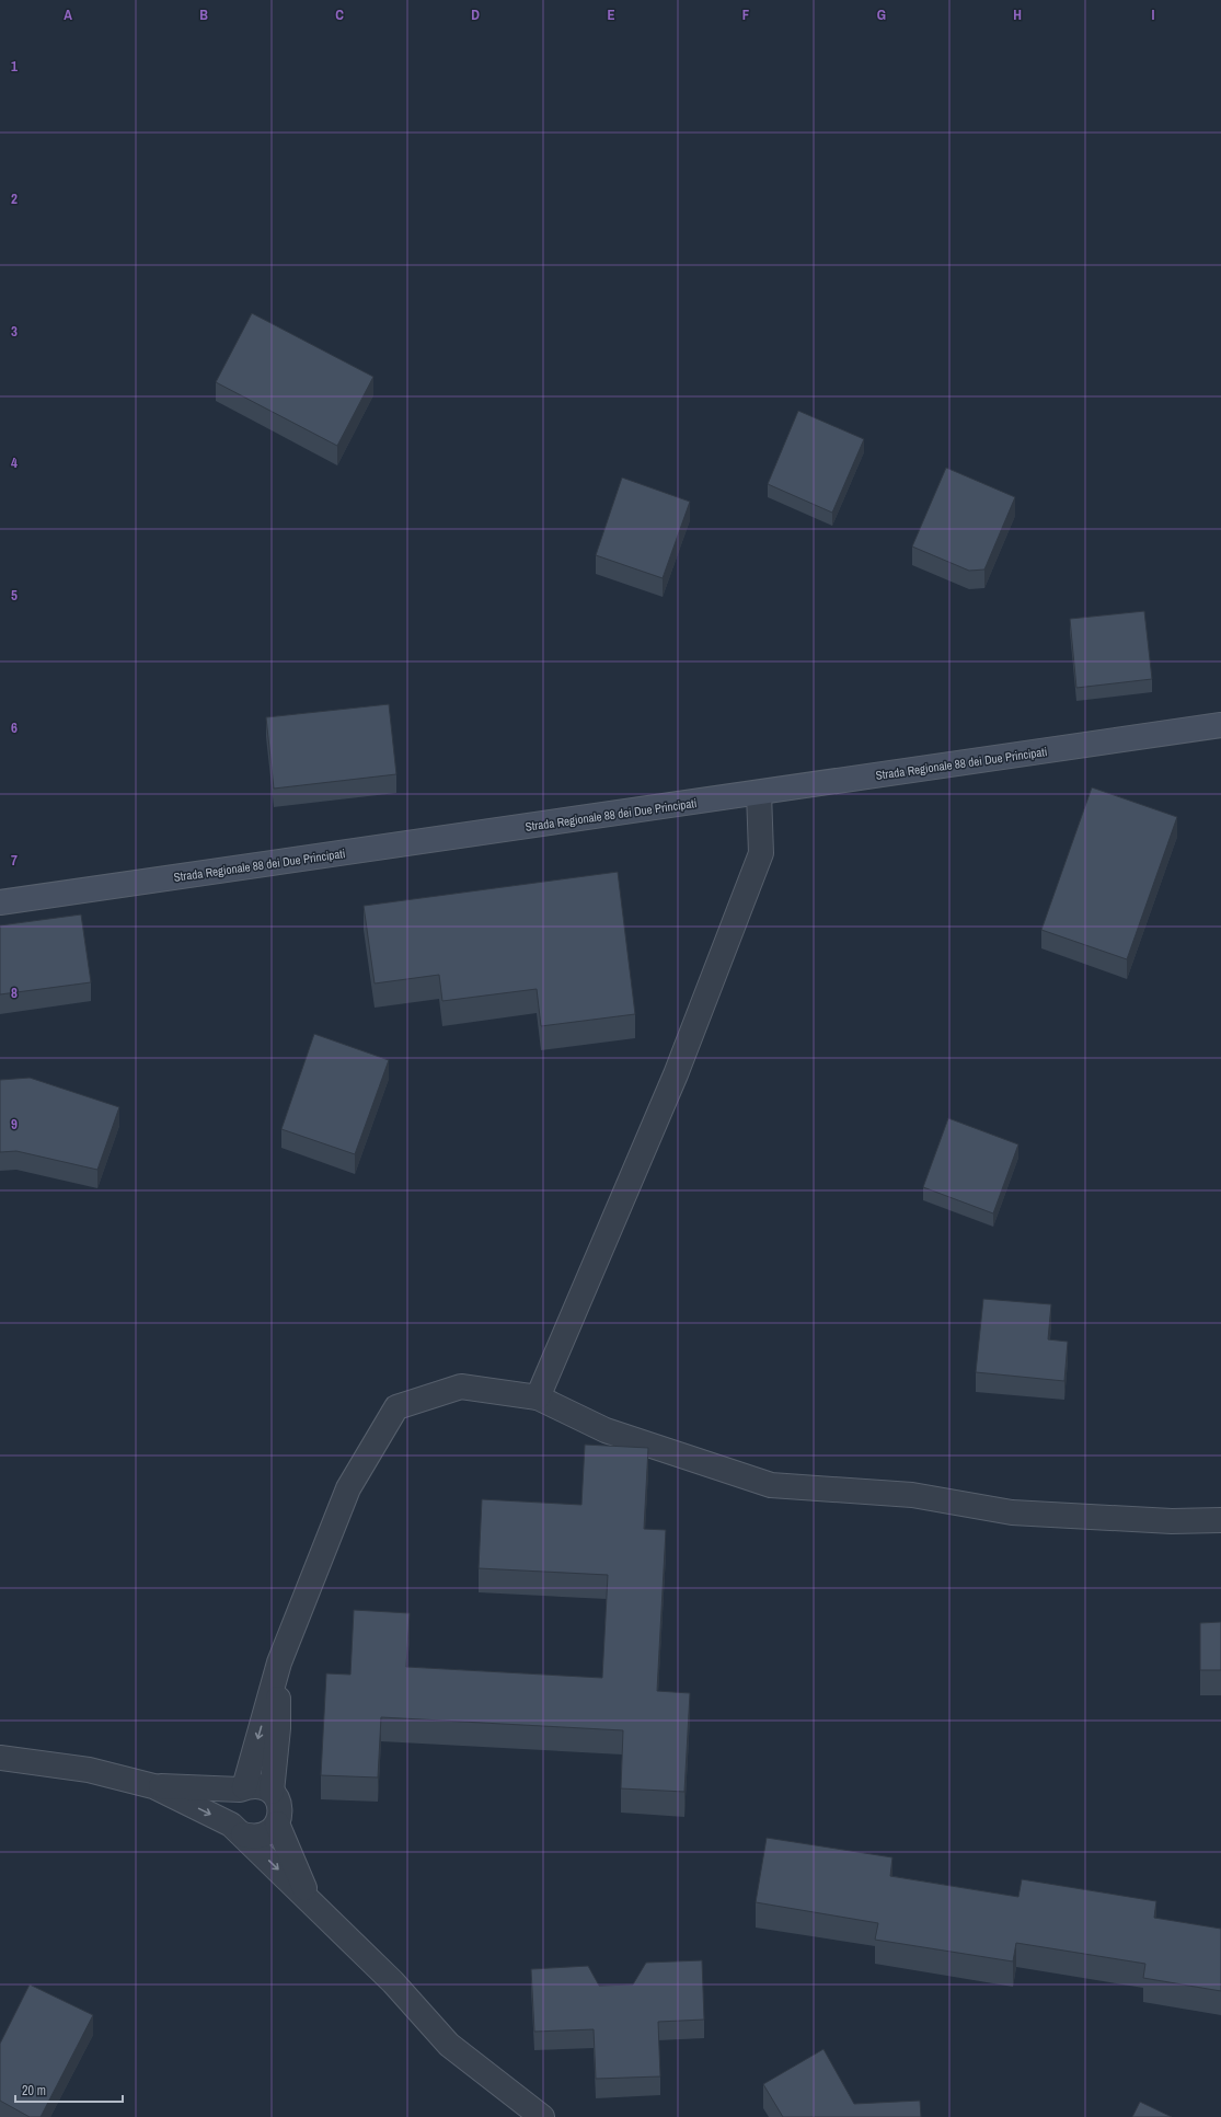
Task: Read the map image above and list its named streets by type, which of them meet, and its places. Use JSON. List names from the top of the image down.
{
  "streets": {
    "main road": ["Strada Regionale 88 dei Due Principati"]
  },
  "scale_bar": "20 m",
  "grid": {
    "columns": [
      "A",
      "B",
      "C",
      "D",
      "E",
      "F",
      "G",
      "H",
      "I"
    ],
    "rows": [
      "1",
      "2",
      "3",
      "4",
      "5",
      "6",
      "7",
      "8",
      "9"
    ]
  }
}
